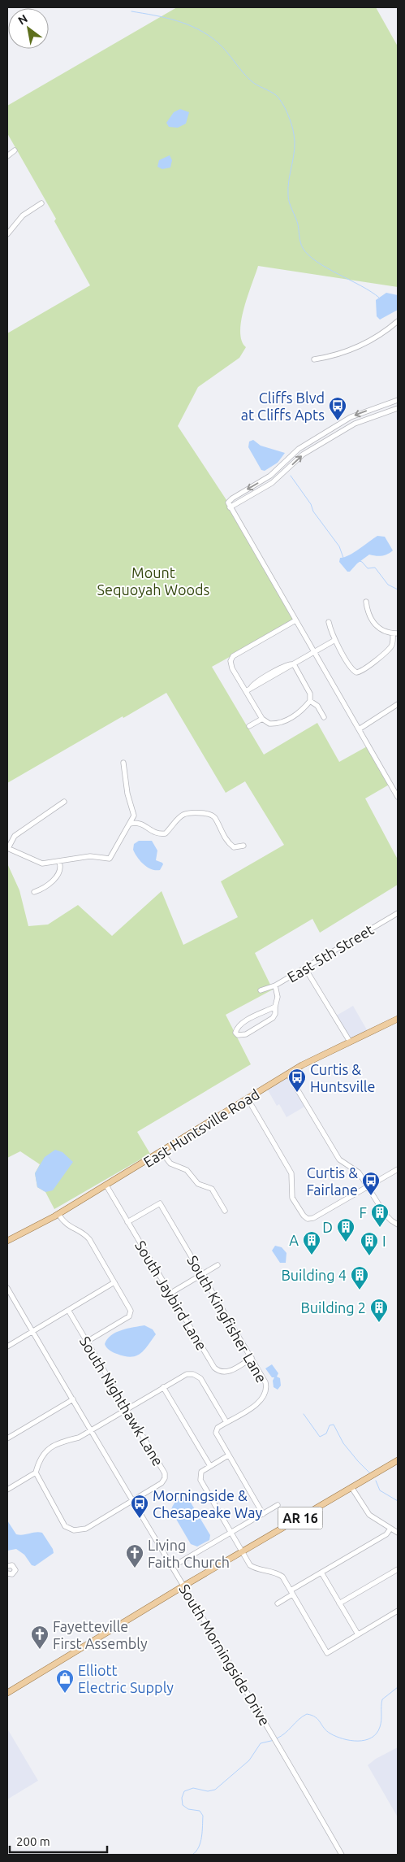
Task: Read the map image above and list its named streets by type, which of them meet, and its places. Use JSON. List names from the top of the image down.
{
  "streets": {
    "main road": ["East Huntsville Road", "AR 16"],
    "street": [
      "East 5th Street",
      "South Jaybird Lane",
      "South Kingfisher Lane",
      "South Nighthawk Lane",
      "South Morningside Drive"
    ]
  },
  "crossings": [
    ["East Huntsville Road", "South Jaybird Lane"],
    ["South Jaybird Lane", "South Kingfisher Lane"],
    ["South Nighthawk Lane", "South Morningside Drive"],
    ["AR 16", "South Morningside Drive"]
  ],
  "parks": ["Mount Sequoyah Woods"],
  "places": {
    "bus stop": [
      "Cliffs Blvd at Cliffs Apts",
      "Curtis & Huntsville",
      "Curtis & Fairlane",
      "Morningside & Chesapeake Way"
    ],
    "building": [
      "F",
      "D",
      "A",
      "I",
      "Building 4",
      "Building 2"
    ],
    "church": ["Living Faith Church", "Fayetteville First Assembly"],
    "shop": ["Elliott Electric Supply"]
  },
  "scale_bar": "200 m",
  "north": "top left"
}
